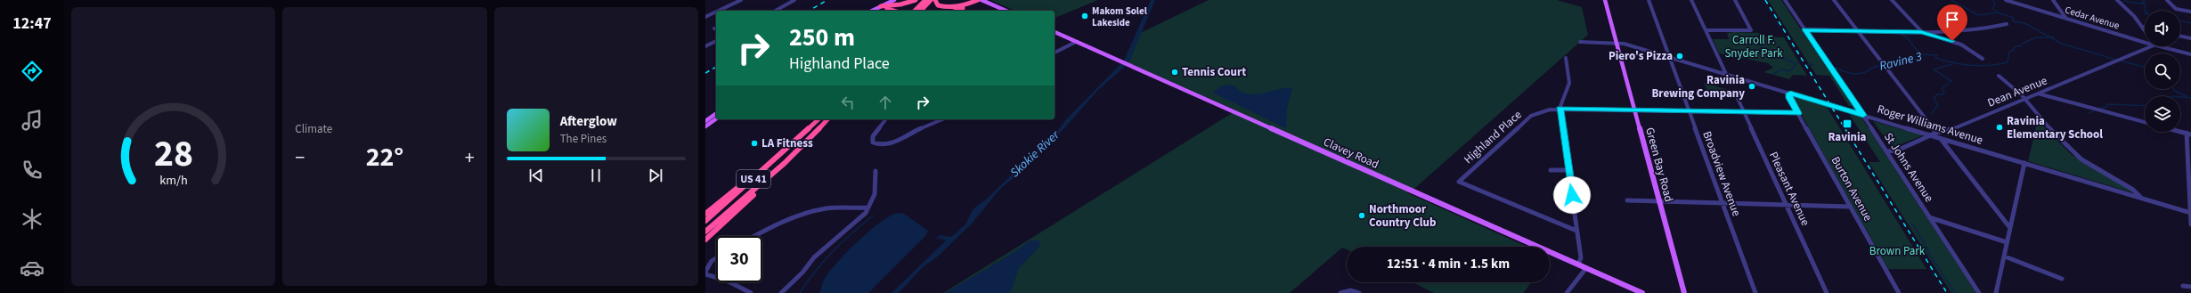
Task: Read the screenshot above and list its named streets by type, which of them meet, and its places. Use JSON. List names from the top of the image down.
{
  "streets": {
    "highway": ["US 41"],
    "main road": ["Clavey Road", "Green Bay Road"],
    "street": [
      "Cedar Avenue",
      "Dean Avenue",
      "Roger Williams Avenue",
      "Highland Place",
      "St Johns Avenue",
      "Broadview Avenue",
      "Pleasant Avenue",
      "Burton Avenue"
    ]
  },
  "crossings": [
    ["Dean Avenue", "Roger Williams Avenue"],
    ["Dean Avenue", "St Johns Avenue"],
    ["Roger Williams Avenue", "Green Bay Road"],
    ["Roger Williams Avenue", "St Johns Avenue"],
    ["Roger Williams Avenue", "Broadview Avenue"],
    ["Roger Williams Avenue", "Burton Avenue"],
    ["Highland Place", "Green Bay Road"],
    ["Highland Place", "Broadview Avenue"],
    ["Highland Place", "Pleasant Avenue"],
    ["Highland Place", "Burton Avenue"]
  ],
  "water": ["Ravine 3", "Skokie River"],
  "parks": ["Carroll F. Snyder Park", "Brown Park"],
  "places": {
    "other": [
      "Makom Solel Lakeside",
      "Piero's Pizza",
      "Tennis Court",
      "Ravinia Brewing Company",
      "Ravinia Elementary School",
      "LA Fitness",
      "Northmoor Country Club"
    ],
    "transit": ["Ravinia"]
  },
  "page": {
    "tabs": "12:47",
    "tile": "Climate",
    "turn": ["250 m", "Highland Place"],
    "song": ["Afterglow", "The Pines"],
    "heat": ["−", "22°", "+"],
    "limit": "30",
    "trip": "12:51 · 4 min · 1.5 km",
    "gauge": ["28", "km/h"]
  }
}
